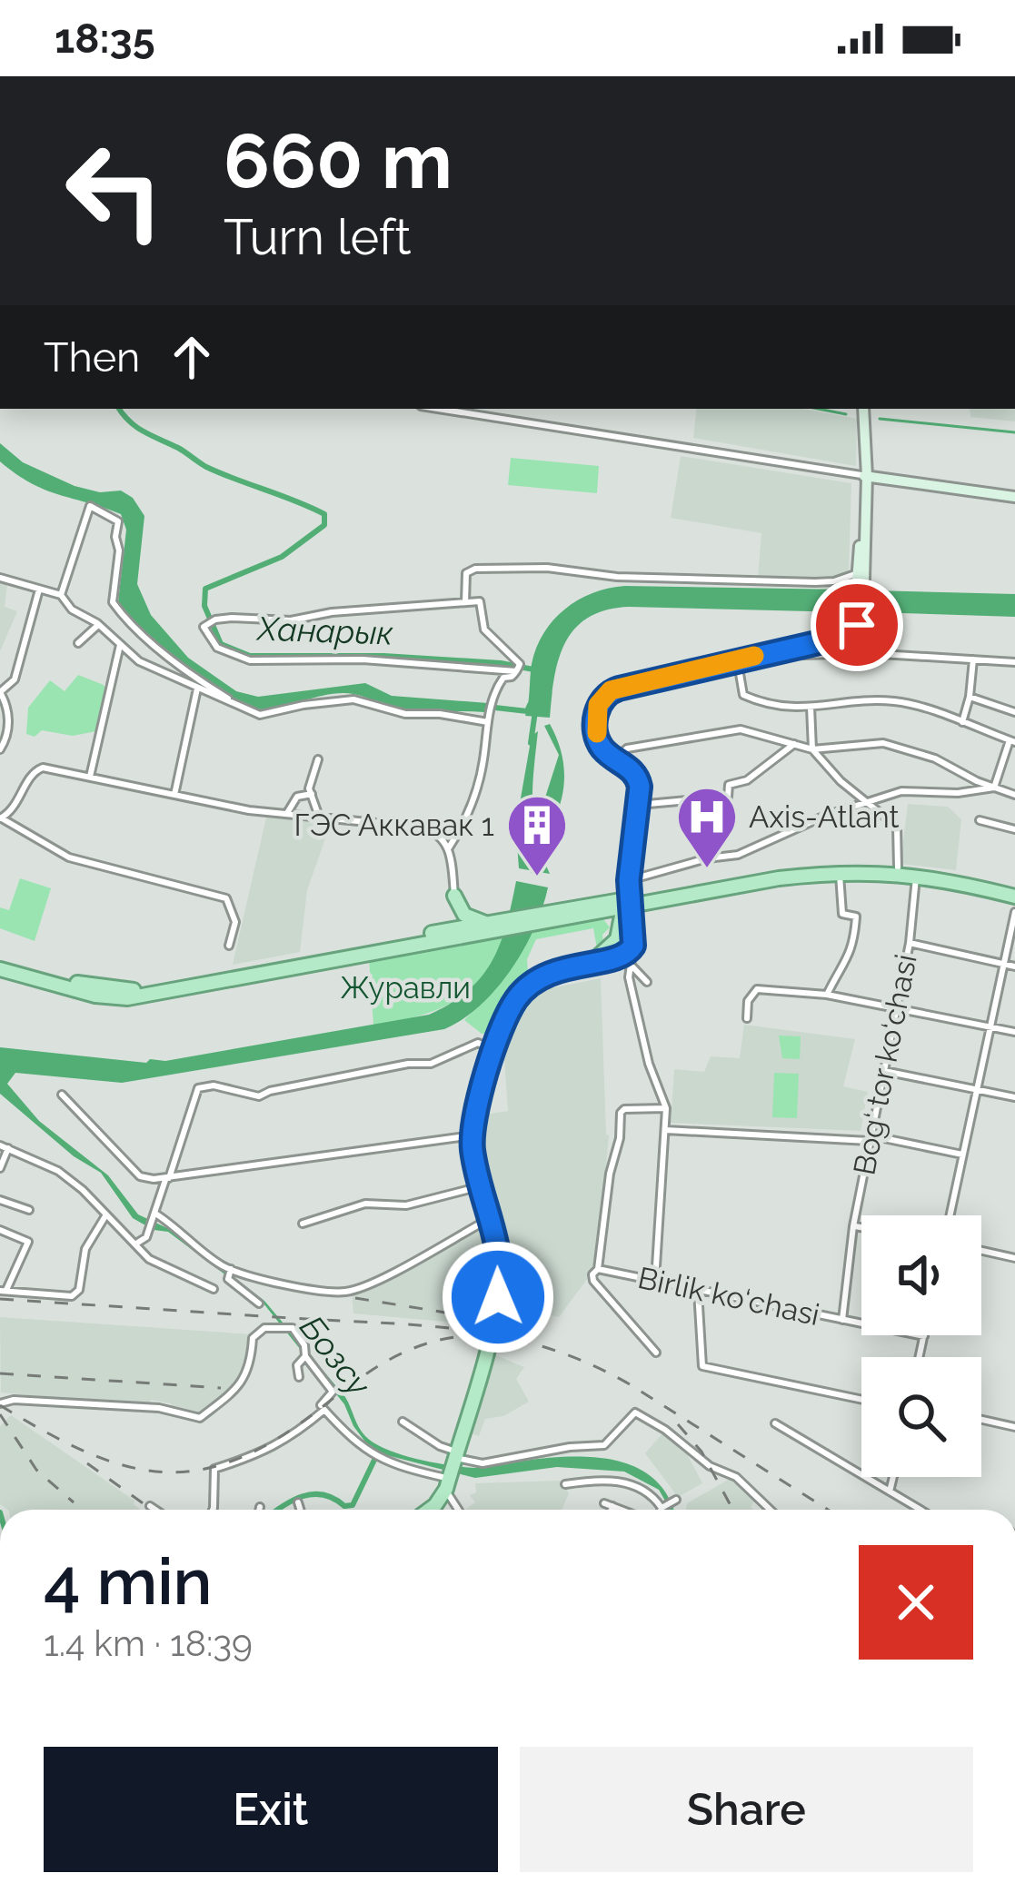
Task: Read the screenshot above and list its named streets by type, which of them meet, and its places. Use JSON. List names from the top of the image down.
{
  "streets": {
    "street": ["Bog‘ tor ko‘chasi", "Birlik ko‘chasi"]
  },
  "crossings": [
    ["Bog‘ tor ko‘chasi", "Birlik ko‘chasi"]
  ],
  "water": ["Ханарык", "Бозсу"],
  "parks": ["Журавли"],
  "places": {
    "hospital": ["Axis-Atlant"],
    "building": ["ГЭС Аккавак 1"]
  },
  "page": {
    "status": "18:35",
    "turn": ["660 m", "Turn left"],
    "then": "Then",
    "heading": ["4 min", "1.4 km · 18:39"],
    "buttons": ["Exit", "Share"]
  }
}
